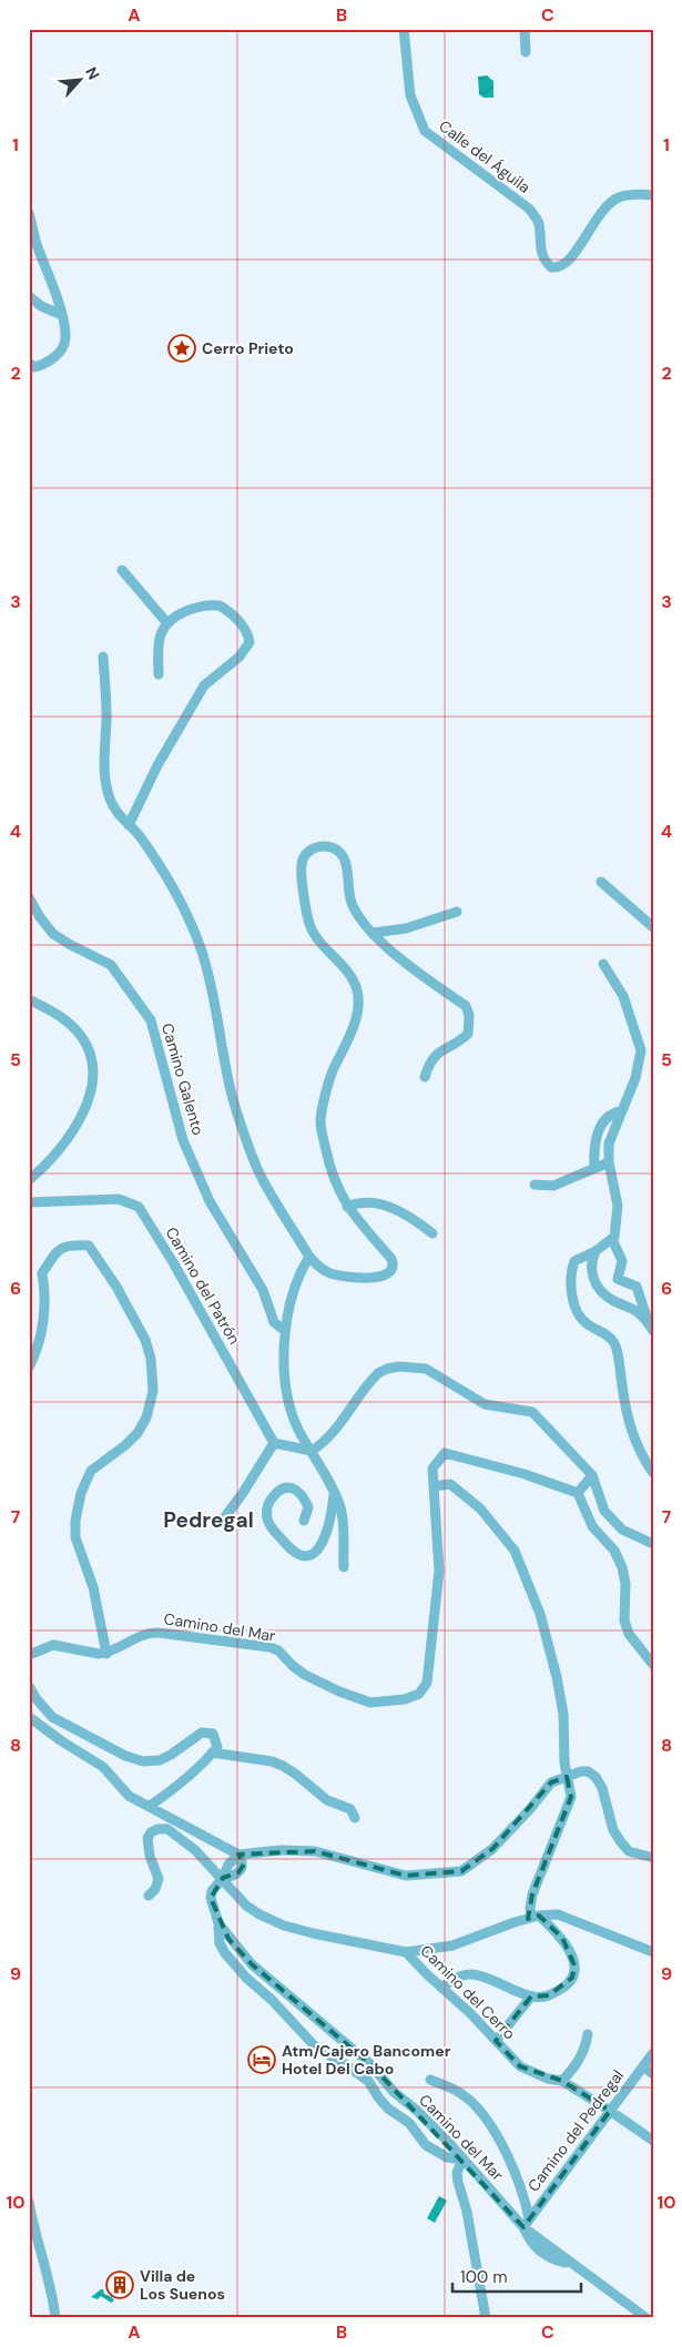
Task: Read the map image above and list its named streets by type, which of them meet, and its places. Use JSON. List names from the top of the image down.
{
  "streets": {
    "street": [
      "Calle del Águila",
      "Camino Galento",
      "Camino del Patrón",
      "Camino del Mar",
      "Camino del Cerro",
      "Camino del Pedregal"
    ]
  },
  "crossings": [
    ["Camino del Mar", "Camino del Cerro"],
    ["Camino del Mar", "Camino del Pedregal"],
    ["Camino del Cerro", "Camino del Pedregal"]
  ],
  "districts": ["Pedregal"],
  "places": {
    "place": ["Cerro Prieto"],
    "hotel": ["Atm/Cajero Bancomer Hotel Del Cabo"],
    "building": ["Villa de Los Suenos"]
  },
  "scale_bar": "100 m",
  "north": "top right",
  "grid": {
    "columns": ["A", "B", "C"],
    "rows": [
      "1",
      "2",
      "3",
      "4",
      "5",
      "6",
      "7",
      "8",
      "9",
      "10"
    ]
  }
}
